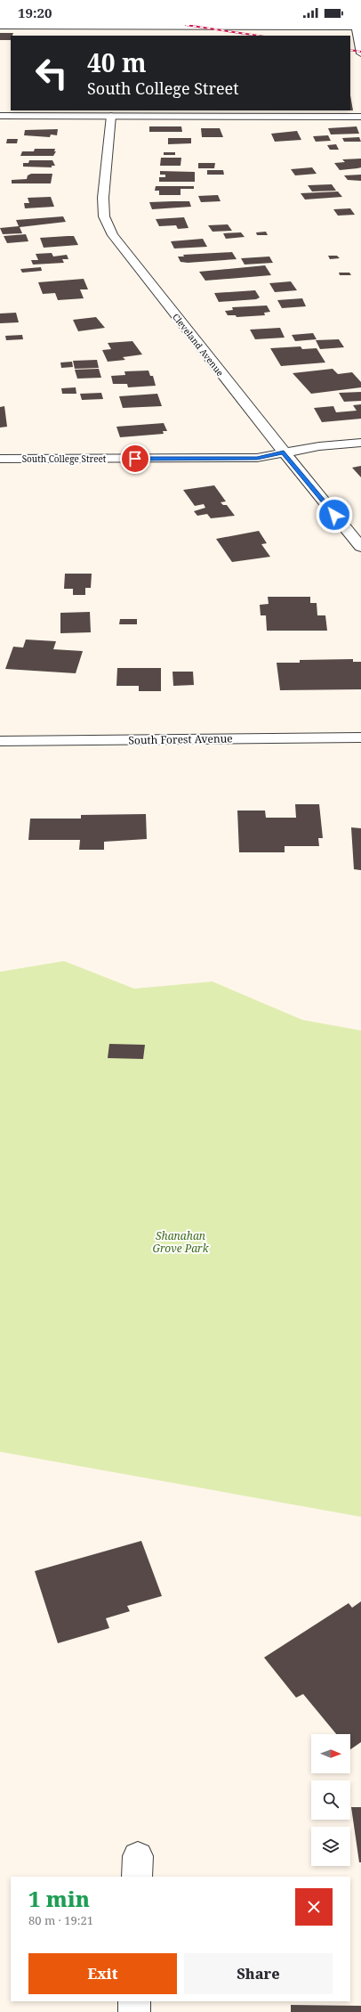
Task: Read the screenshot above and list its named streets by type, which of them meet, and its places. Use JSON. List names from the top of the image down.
{
  "streets": {
    "street": ["Cleveland Avenue", "South College Street", "South Forest Avenue"]
  },
  "crossings": [
    ["Cleveland Avenue", "South College Street"]
  ],
  "parks": ["Shanahan Grove Park"],
  "north": "right",
  "page": {
    "status": "19:20",
    "turn": ["40 m", "South College Street"],
    "heading": ["1 min", "80 m · 19:21"],
    "buttons": ["Exit", "Share"]
  }
}
